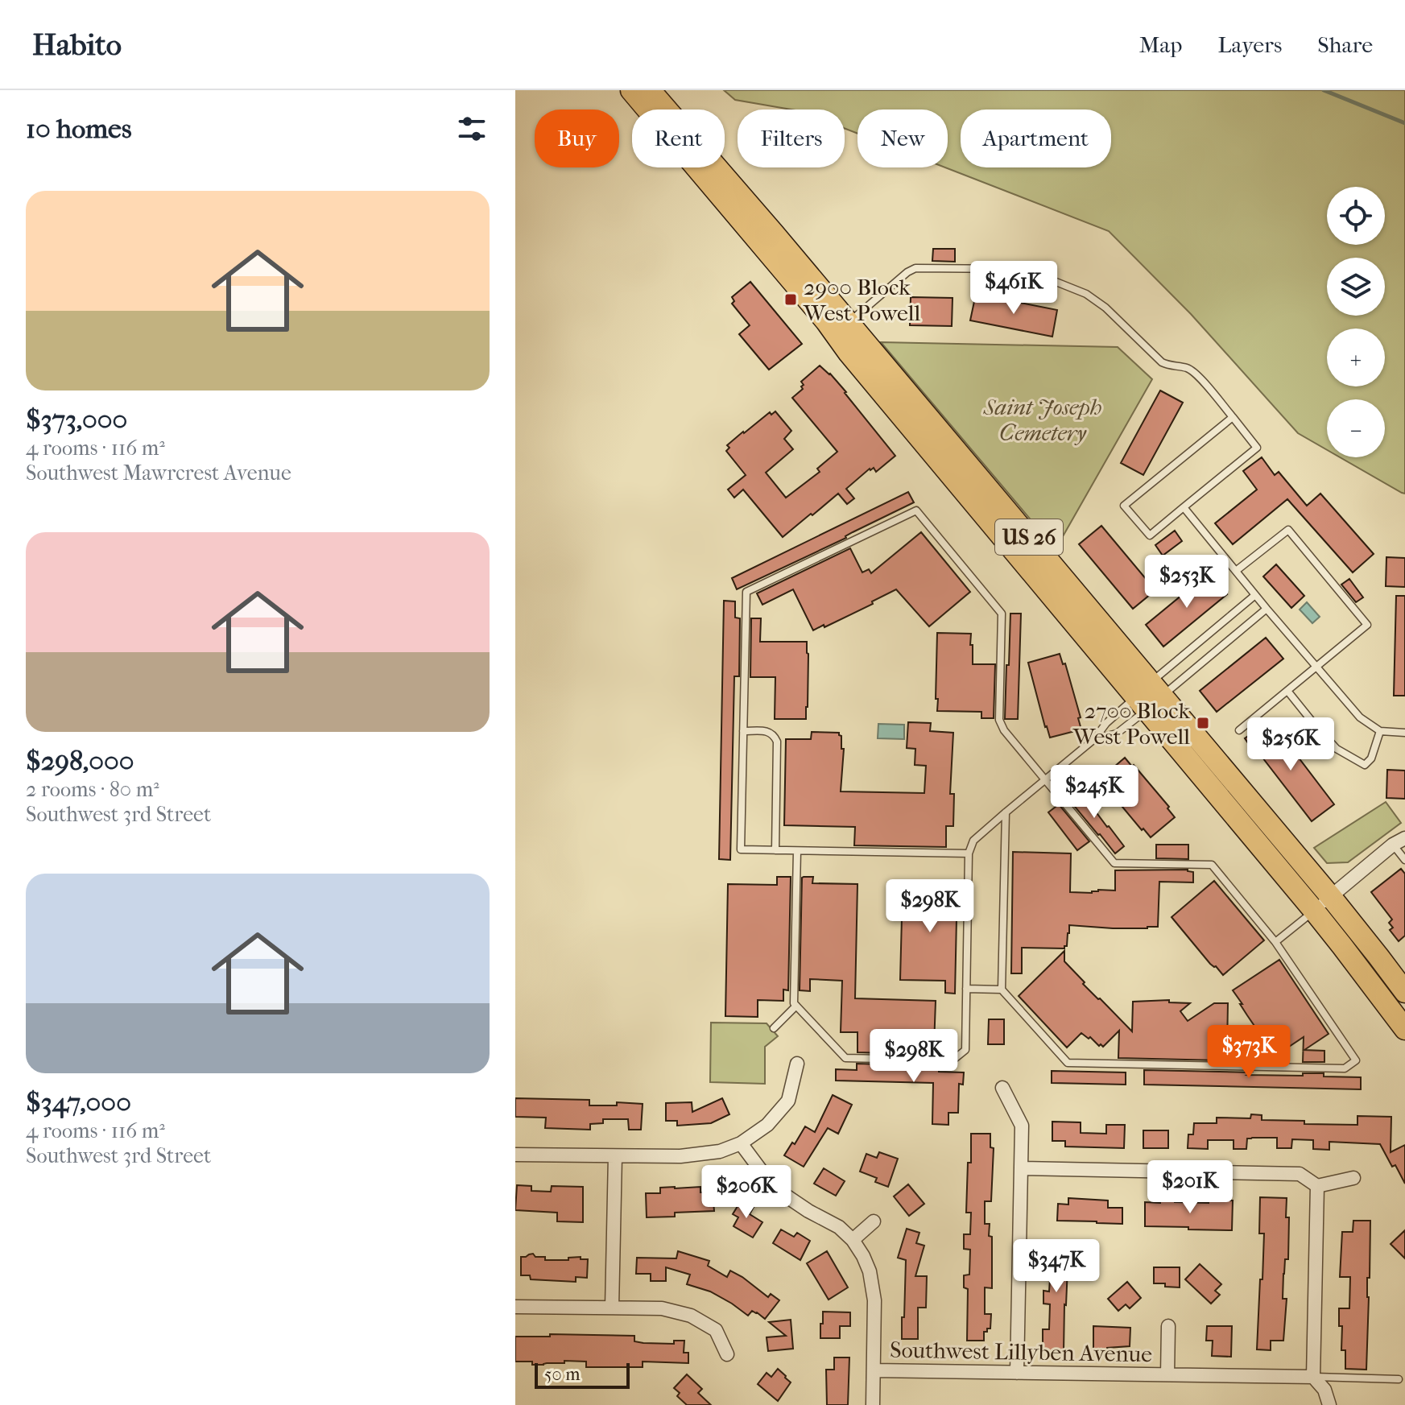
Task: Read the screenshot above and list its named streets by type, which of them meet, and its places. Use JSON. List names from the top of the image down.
{
  "streets": {
    "main road": ["US 26"],
    "street": ["Southwest Lillyben Avenue"]
  },
  "parks": ["Saint Joseph Cemetery"],
  "places": {
    "transit": ["2900 Block West Powell", "2700 Block West Powell"]
  },
  "scale_bar": "50 m",
  "page": {
    "header": "Habito",
    "nav": ["Map", "Layers", "Share"],
    "heading": "10 homes",
    "chip": [
      "Buy",
      "Rent",
      "Filters",
      "New",
      "Apartment"
    ],
    "list": [
      {
        "name": "$373,000",
        "note": "4 rooms · 116 m² · Southwest Mawrcrest Avenue"
      },
      {
        "name": "$298,000",
        "note": "2 rooms · 80 m² · Southwest 3rd Street"
      },
      {
        "name": "$347,000",
        "note": "4 rooms · 116 m² · Southwest 3rd Street"
      }
    ],
    "map_buttons": ["+", "−"],
    "price": [
      "$461K",
      "$253K",
      "$256K",
      "$245K",
      "$298K",
      "$373K",
      "$298K",
      "$201K",
      "$206K",
      "$347K"
    ],
    "scale": "50 m"
  }
}
